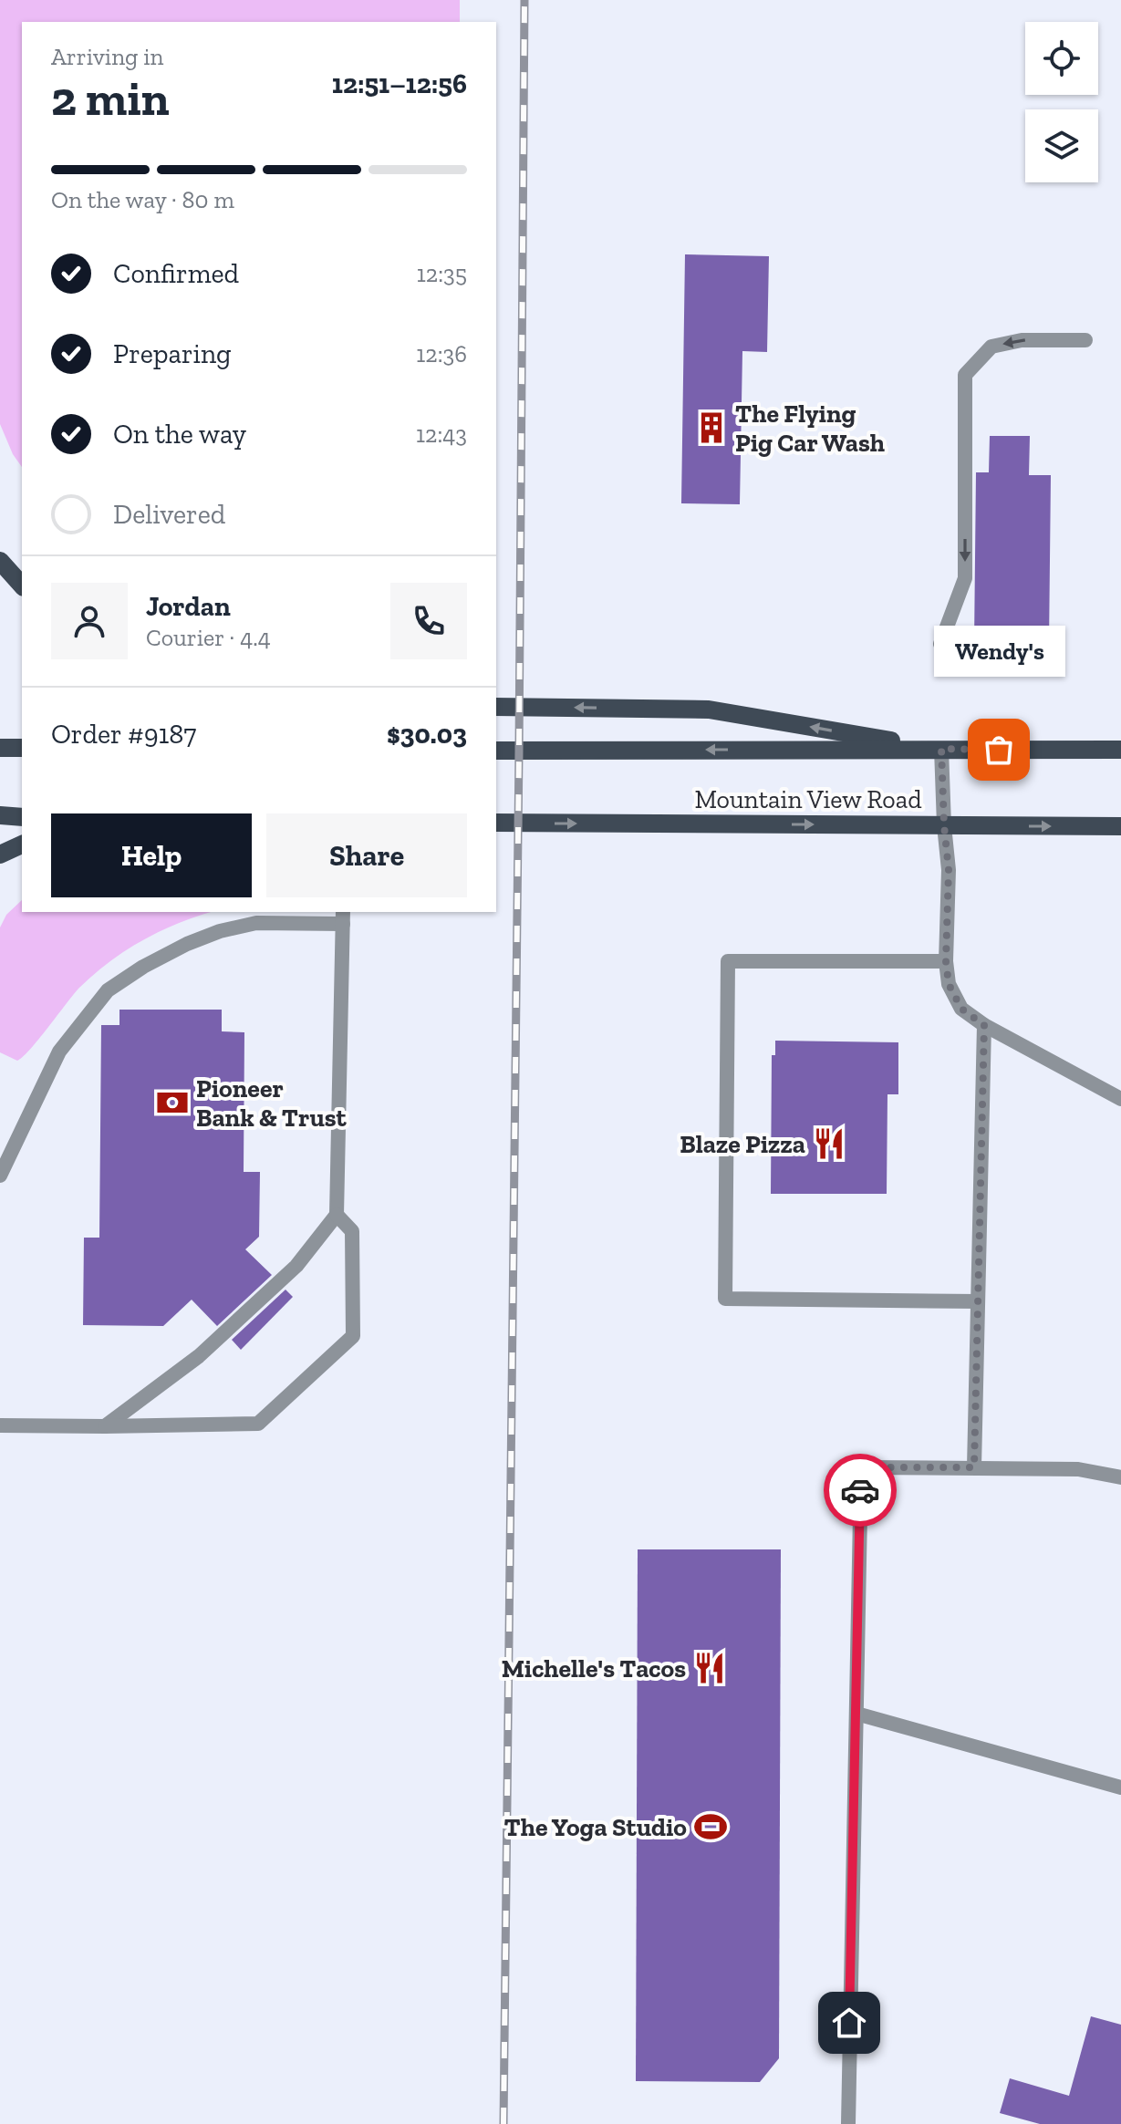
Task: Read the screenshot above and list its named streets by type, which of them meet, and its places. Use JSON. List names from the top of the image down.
{
  "streets": {
    "main road": ["Mountain View Road"]
  },
  "places": {
    "building": ["The Flying Pig Car Wash"],
    "other": ["Wendy's"],
    "bank": ["Pioneer Bank & Trust"],
    "restaurant": ["Blaze Pizza", "Michelle's Tacos"],
    "sports": ["The Yoga Studio"]
  },
  "page": {
    "heading": ["2 min", "Arriving in", "12:51–12:56"],
    "panel": [
      "Jordan",
      "Courier · 4.4",
      "Order #9187",
      "$30.03"
    ],
    "bar": "On the way · 80 m",
    "list": [
      ["Confirmed", "12:35"],
      ["Preparing", "12:36"],
      ["On the way", "12:43"],
      "Delivered"
    ],
    "bubble": "Wendy's",
    "buttons": ["Help", "Share"]
  }
}
